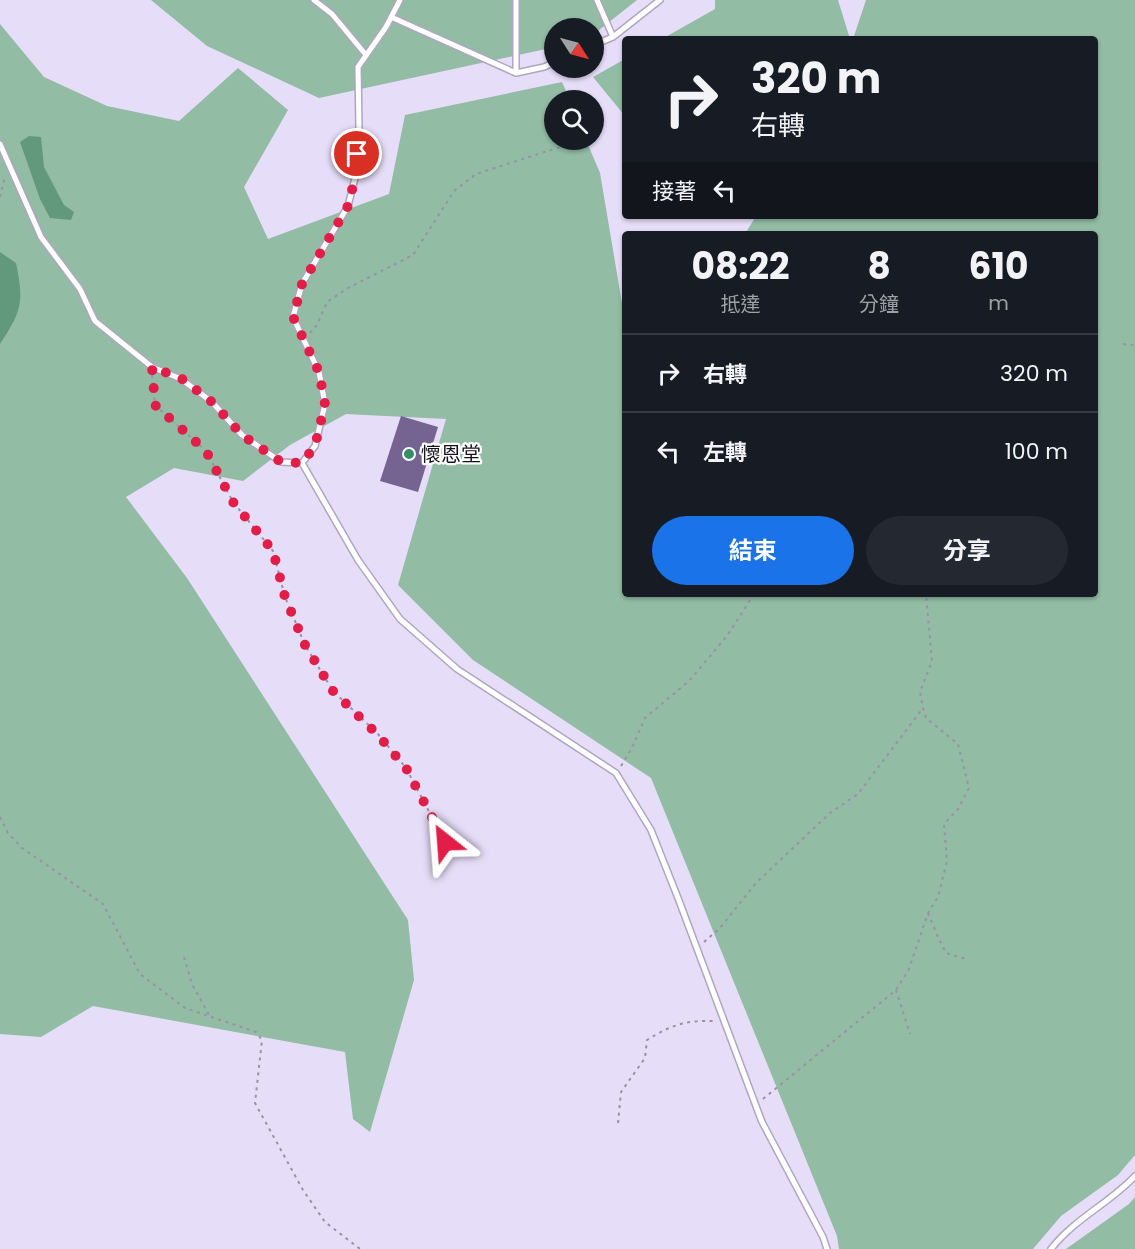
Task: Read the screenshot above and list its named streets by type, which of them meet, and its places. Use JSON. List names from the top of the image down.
{
  "places": ["懷恩堂"],
  "north": "bottom right",
  "page": {
    "turn": ["320 m", "右轉"],
    "then": "接著",
    "eta": [
      "08:22",
      "抵達",
      "8",
      "分鐘",
      "610",
      "m"
    ],
    "list": [
      {
        "name": "右轉",
        "value": "320 m"
      },
      {
        "name": "左轉",
        "value": "100 m"
      }
    ],
    "buttons": ["結束", "分享"]
  }
}
